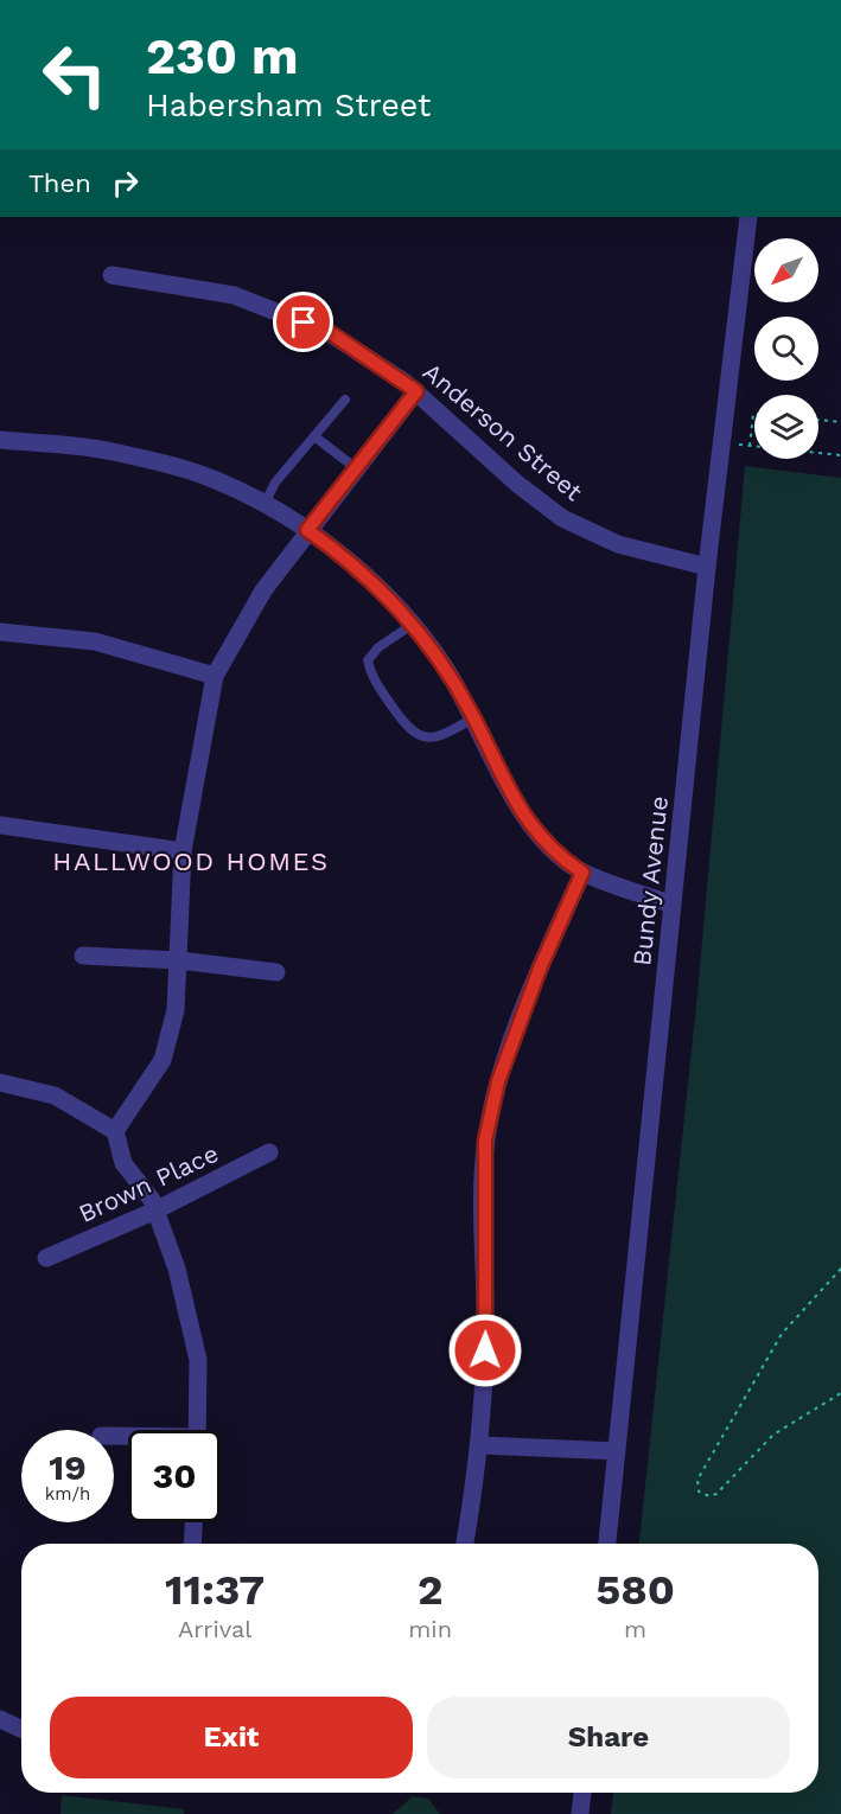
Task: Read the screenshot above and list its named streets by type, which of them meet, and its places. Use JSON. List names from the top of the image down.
{
  "streets": {
    "street": ["Anderson Street", "Bundy Avenue", "Brown Place"]
  },
  "crossings": [
    ["Anderson Street", "Bundy Avenue"]
  ],
  "districts": ["HALLWOOD HOMES"],
  "north": "bottom left",
  "page": {
    "turn": ["230 m", "Habersham Street"],
    "then": "Then",
    "speed": "19 km/h",
    "limit": "30",
    "eta": [
      "11:37",
      "Arrival",
      "2",
      "min",
      "580",
      "m"
    ],
    "buttons": ["Exit", "Share"]
  }
}
